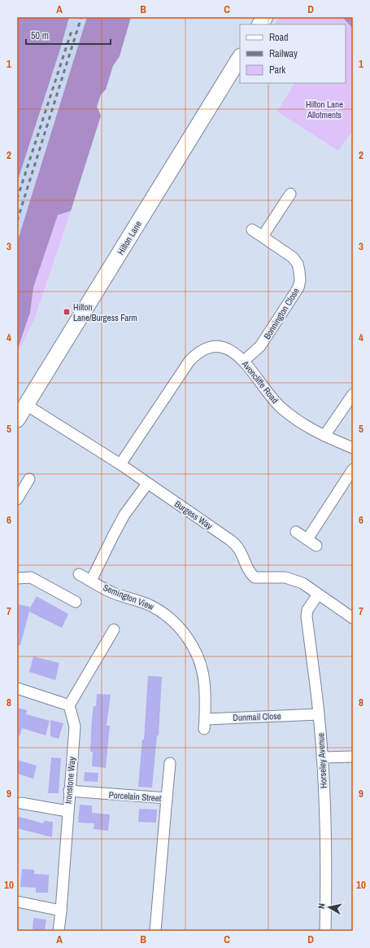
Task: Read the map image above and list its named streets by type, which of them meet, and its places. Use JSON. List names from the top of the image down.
{
  "streets": {
    "street": [
      "Hilton Lane",
      "Bonnington Close",
      "Avoncliffe Road",
      "Burgess Way",
      "Semington View",
      "Dunmail Close",
      "Horseley Avenue",
      "Ironstone Way",
      "Porcelain Street"
    ]
  },
  "crossings": [
    ["Hilton Lane", "Burgess Way"],
    ["Bonnington Close", "Avoncliffe Road"],
    ["Avoncliffe Road", "Burgess Way"],
    ["Burgess Way", "Horseley Avenue"],
    ["Semington View", "Dunmail Close"],
    ["Dunmail Close", "Horseley Avenue"],
    ["Ironstone Way", "Porcelain Street"]
  ],
  "parks": ["Hilton Lane Allotments"],
  "places": {
    "transit": ["Hilton Lane/Burgess Farm"]
  },
  "legend": ["Road", "Railway", "Park"],
  "scale_bar": "50 m",
  "north": "left",
  "grid": {
    "columns": [
      "A",
      "B",
      "C",
      "D"
    ],
    "rows": [
      "1",
      "2",
      "3",
      "4",
      "5",
      "6",
      "7",
      "8",
      "9",
      "10"
    ]
  }
}
